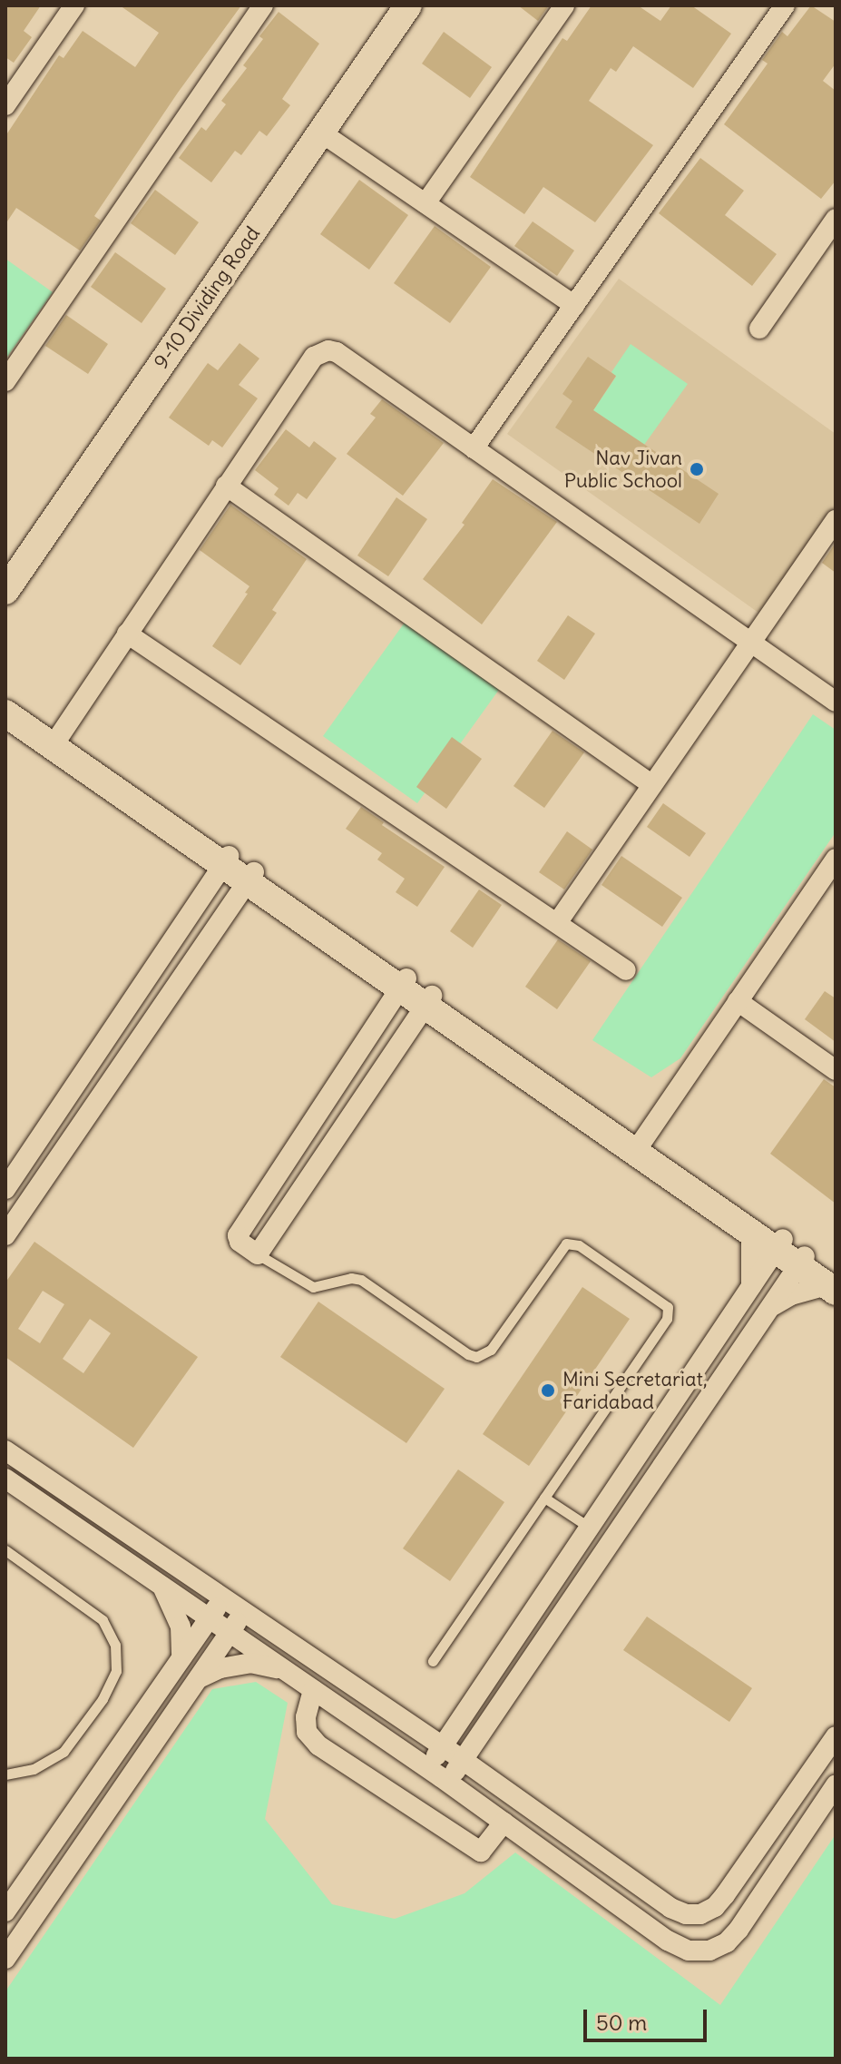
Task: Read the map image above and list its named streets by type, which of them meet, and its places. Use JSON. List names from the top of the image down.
{
  "streets": {
    "street": ["9-10 Dividing Road"]
  },
  "places": ["Nav Jivan Public School", "Mini Secretariat, Faridabad"],
  "scale_bar": "50 m"
}
